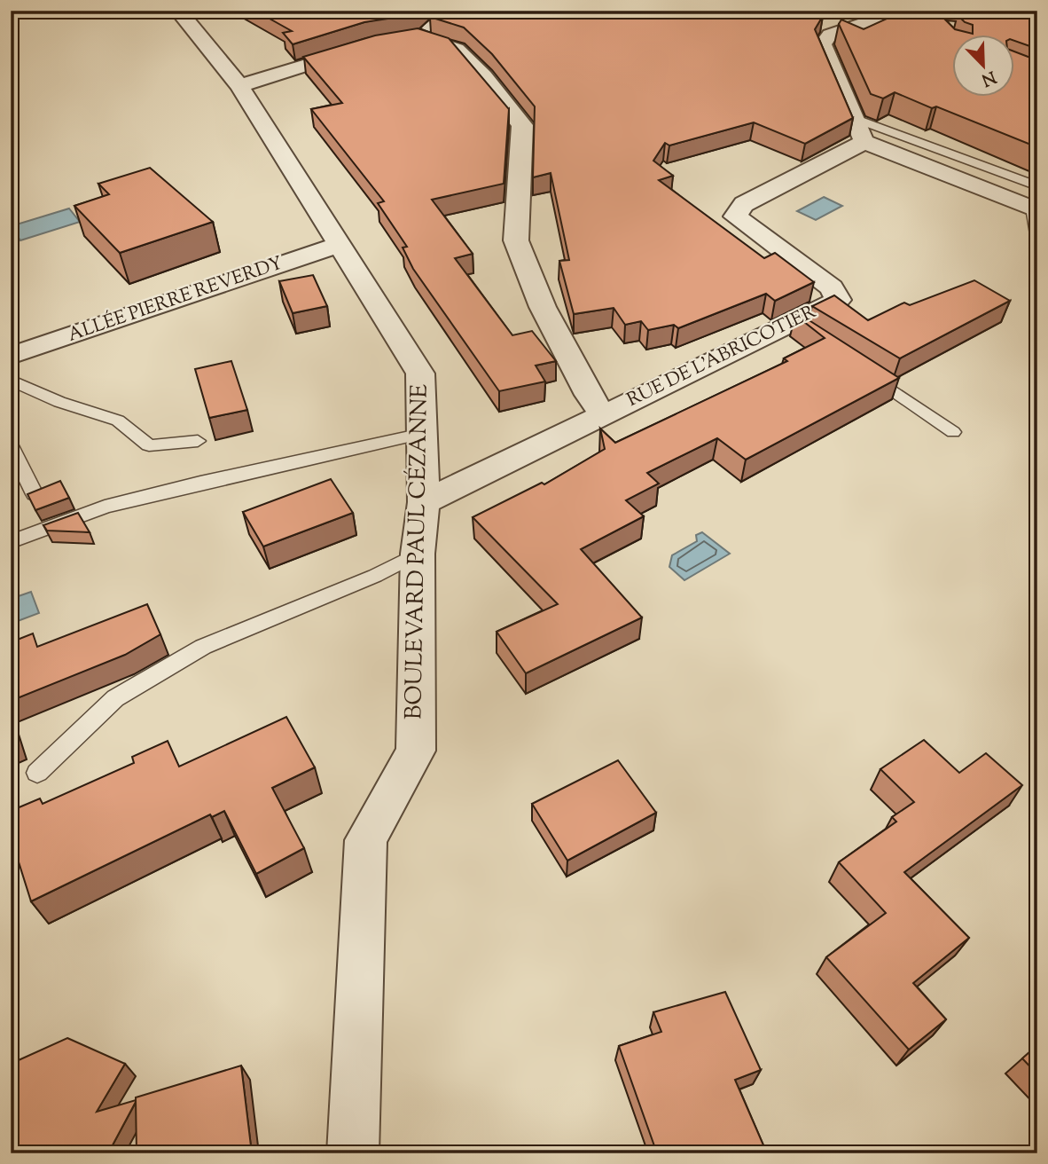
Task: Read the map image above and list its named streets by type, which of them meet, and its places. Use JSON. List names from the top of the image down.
{
  "streets": {
    "street": ["ALLÉE PIERRE REVERDY", "RUE DE L'ABRICOTIER", "BOULEVARD PAUL CÉZANNE"]
  },
  "crossings": [
    ["ALLÉE PIERRE REVERDY", "BOULEVARD PAUL CÉZANNE"],
    ["RUE DE L'ABRICOTIER", "BOULEVARD PAUL CÉZANNE"]
  ],
  "north": "bottom right"
}
